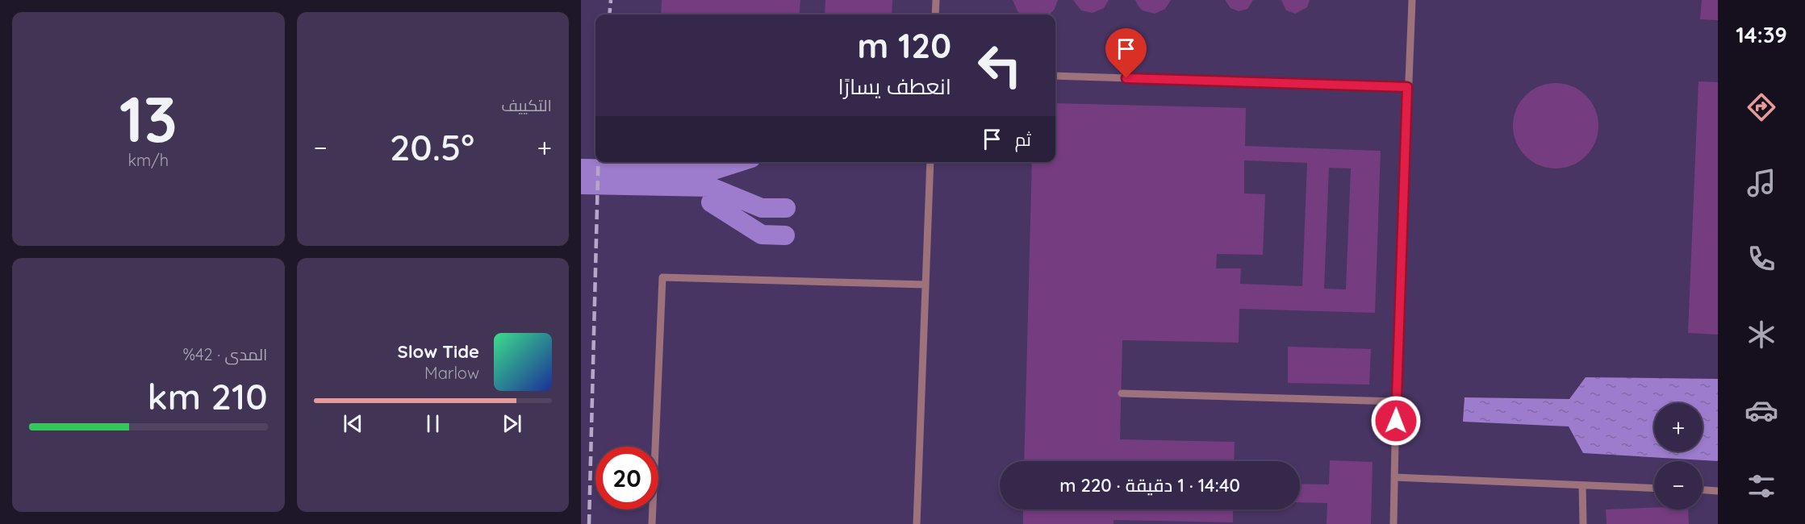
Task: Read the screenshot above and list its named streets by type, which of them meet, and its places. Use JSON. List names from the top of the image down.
{
  "page": {
    "tabs": "14:39",
    "tile": [
      "التكييف",
      ["13", "km/h"],
      ["المدى · 42%", "210 km"]
    ],
    "turn": ["120 m", "انعطف يسارًا"],
    "then": "ثم",
    "heat": ["−", "20.5°", "+"],
    "song": ["Slow Tide", "Marlow"],
    "map_buttons": ["+", "−"],
    "limit": "20",
    "trip": "14:40 · 1 دقيقة · 220 m"
  }
}
